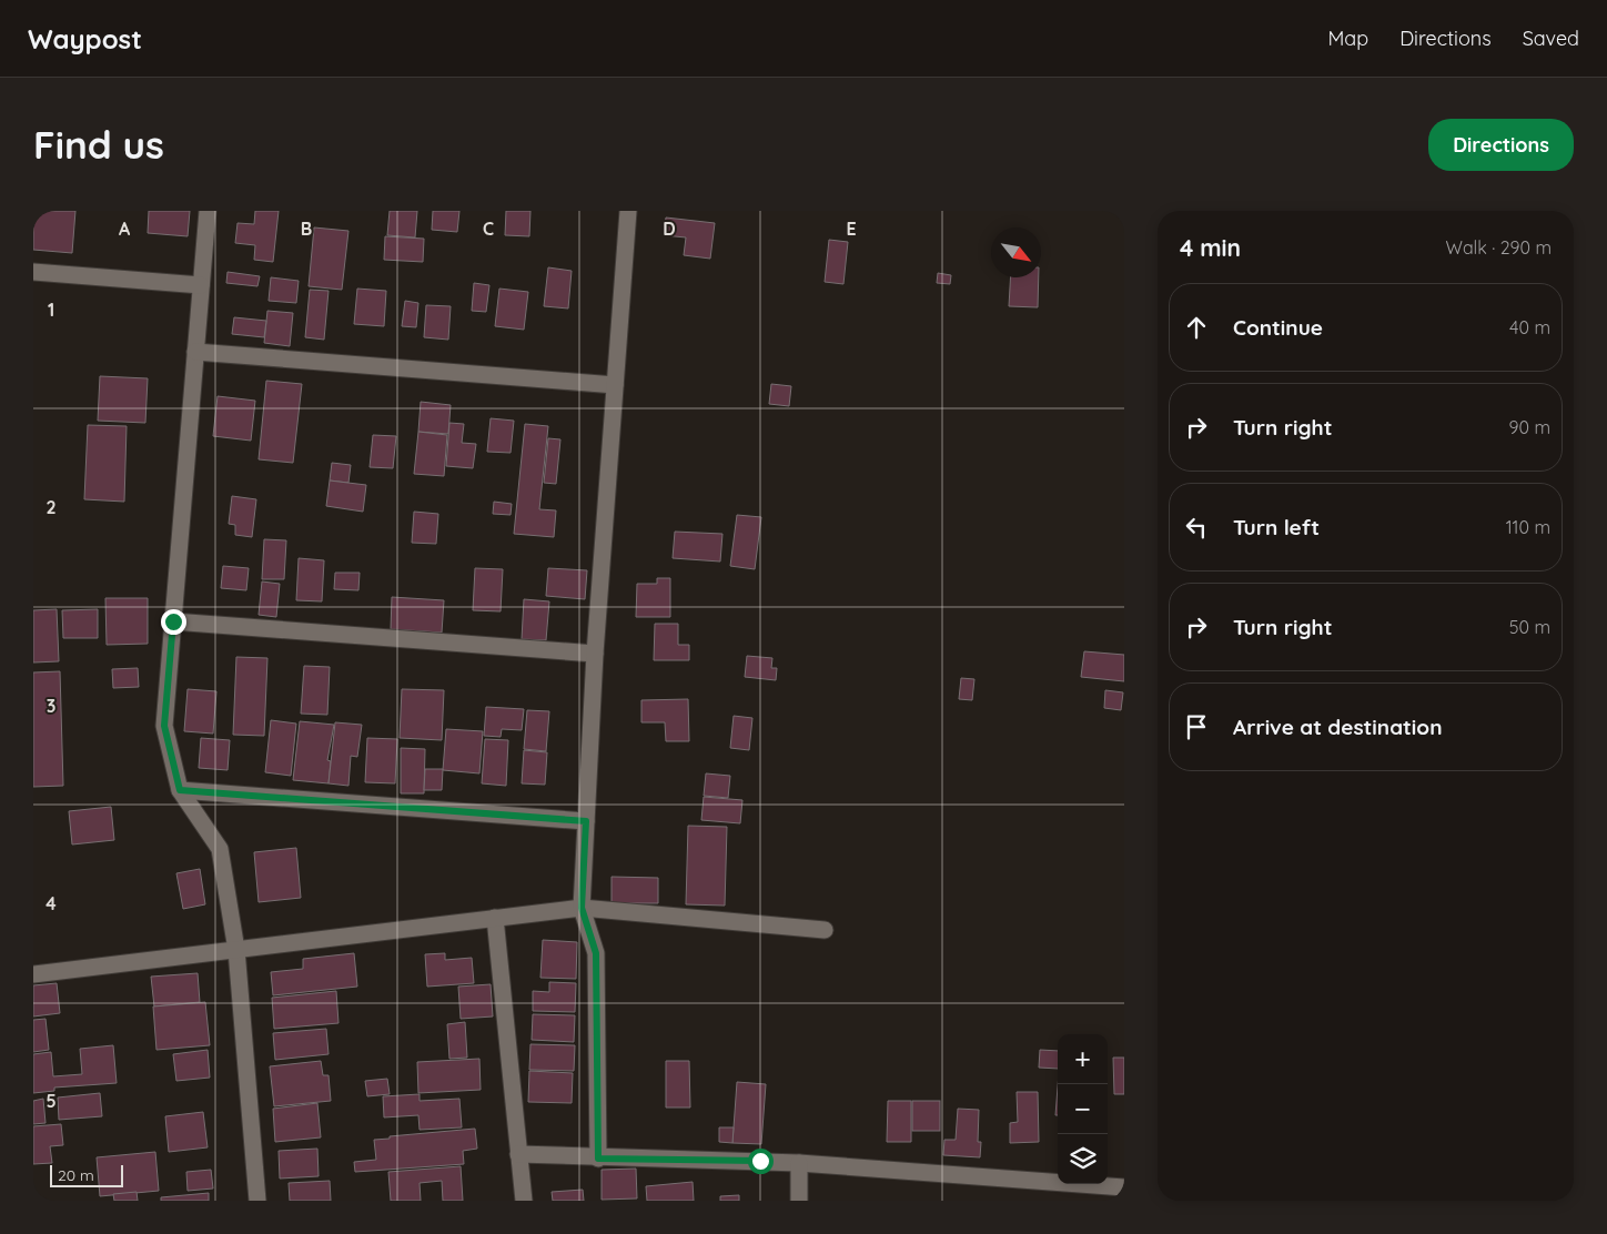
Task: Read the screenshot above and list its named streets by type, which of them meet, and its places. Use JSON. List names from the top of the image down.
{
  "scale_bar": "20 m",
  "north": "bottom right",
  "page": {
    "header": "Waypost",
    "nav": ["Map", "Directions", "Saved"],
    "buttons": "Directions",
    "title": "Find us",
    "heading": ["4 min", "Walk · 290 m"],
    "list": [
      ["Continue", "40 m"],
      ["Turn right", "90 m"],
      ["Turn left", "110 m"],
      ["Turn right", "50 m"],
      "Arrive at destination"
    ],
    "map_buttons": ["+", "−"],
    "scale": "20 m"
  },
  "grid": {
    "columns": [
      "A",
      "B",
      "C",
      "D",
      "E"
    ],
    "rows": [
      "1",
      "2",
      "3",
      "4",
      "5"
    ]
  }
}
